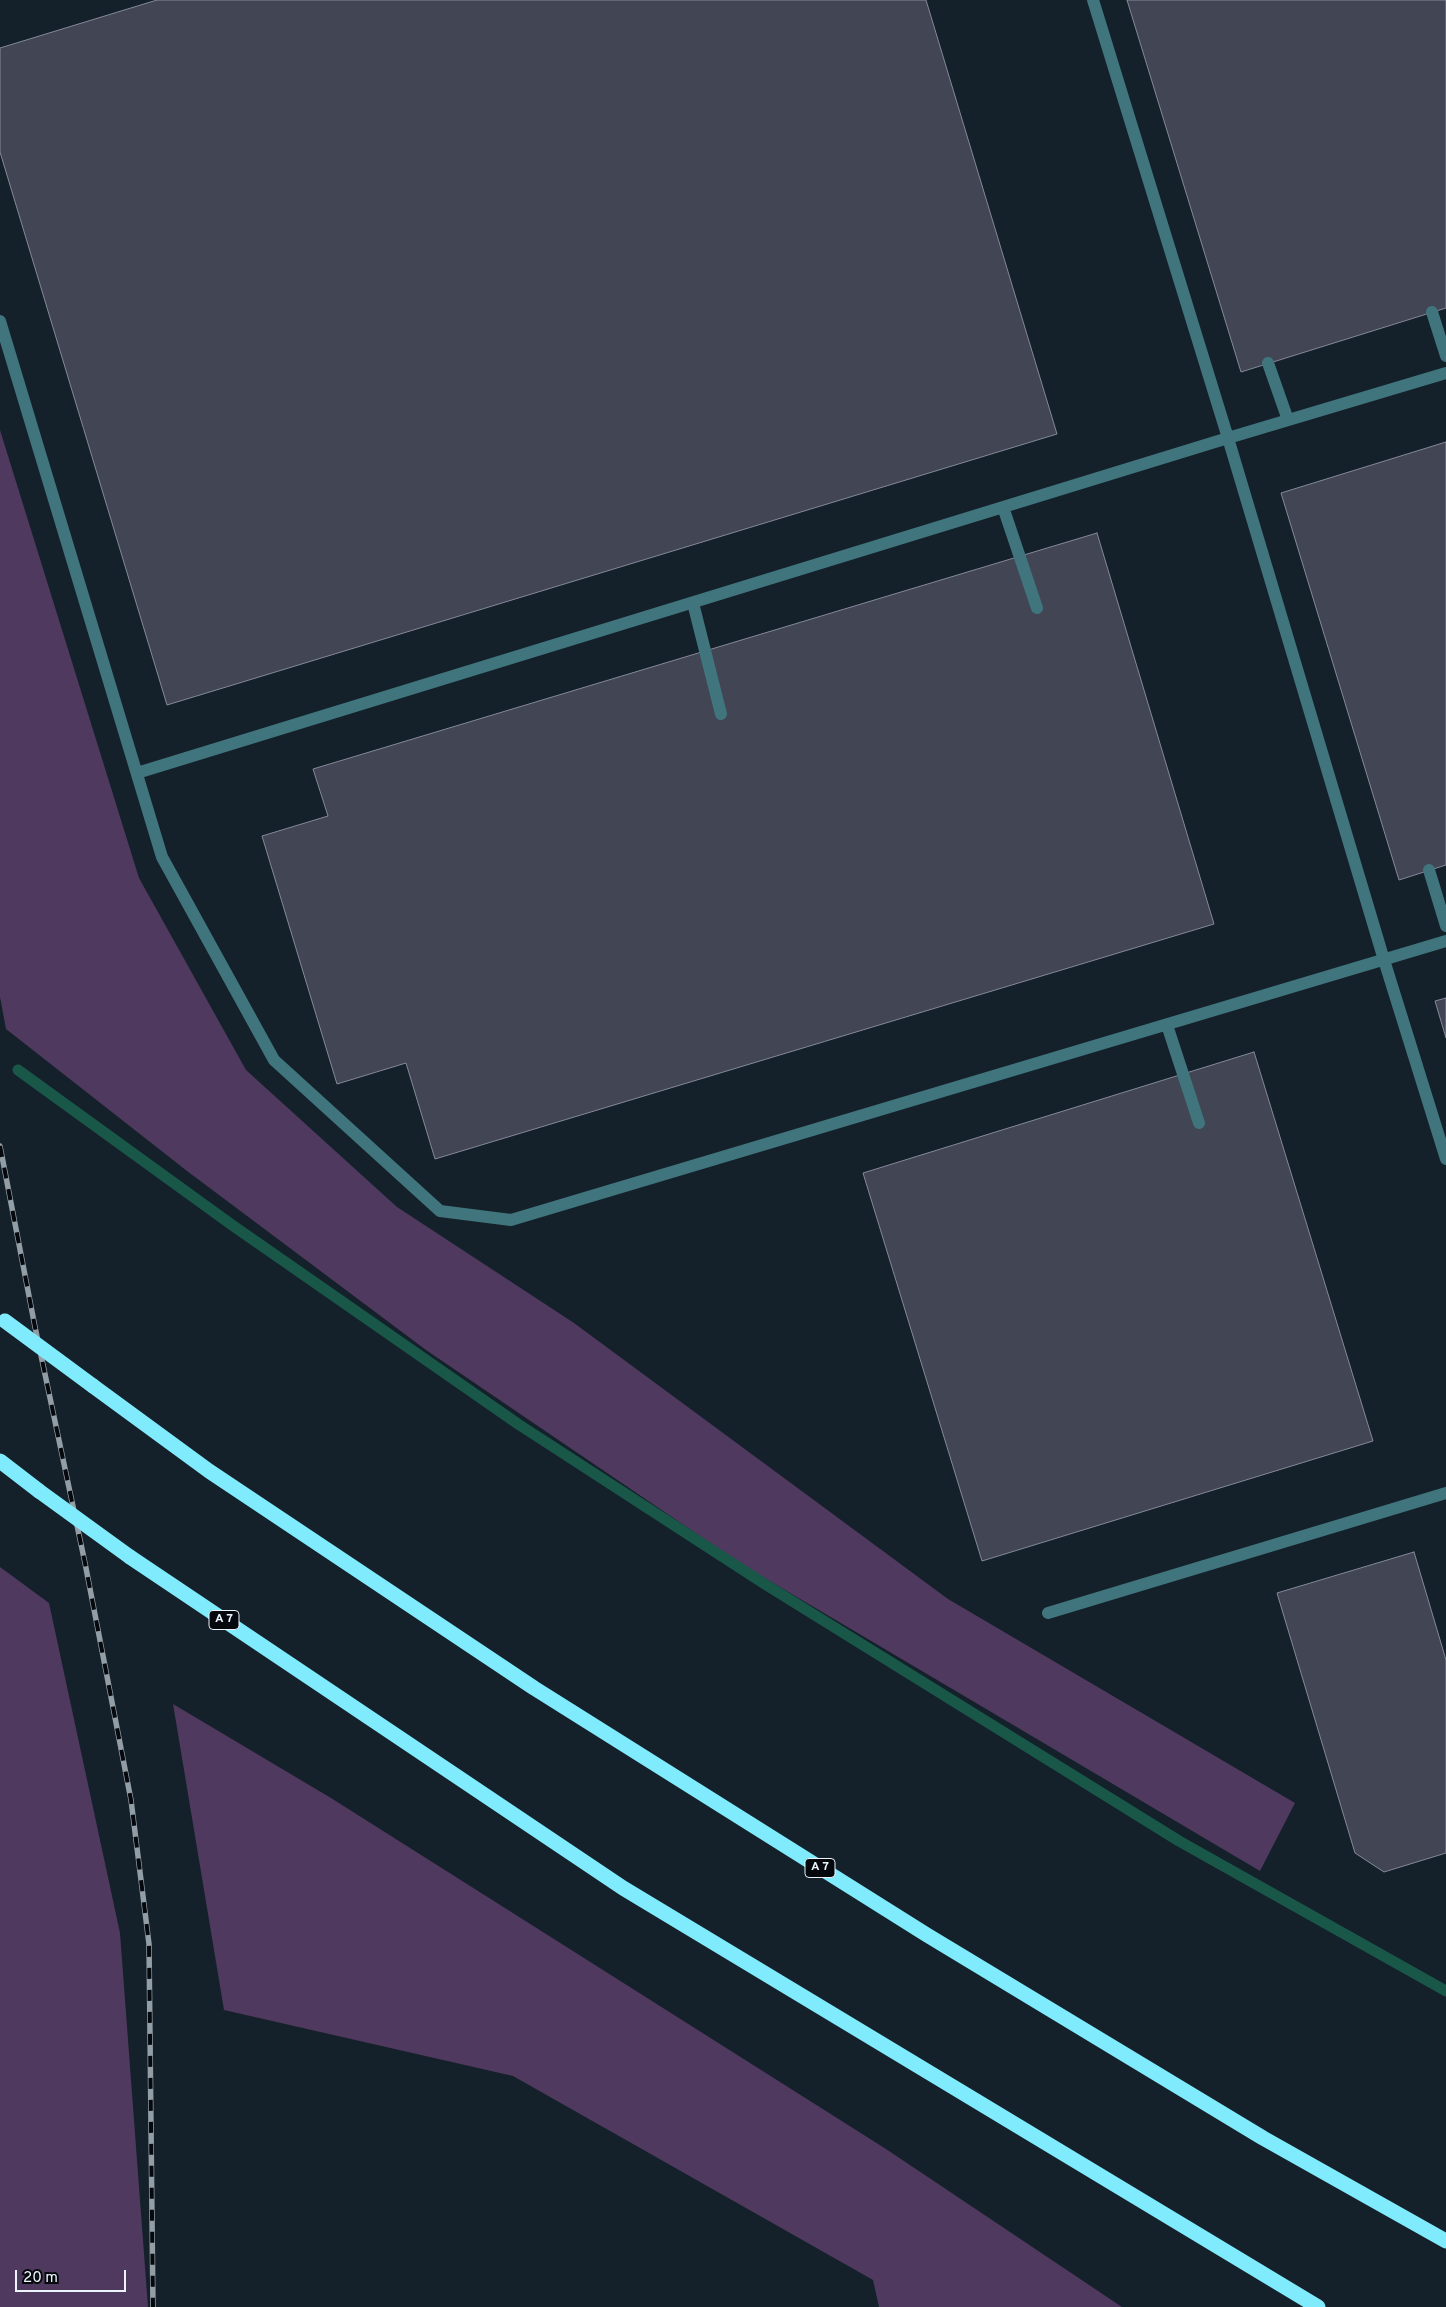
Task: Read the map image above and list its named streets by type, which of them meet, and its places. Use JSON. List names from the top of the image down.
{
  "streets": {
    "highway": ["A 7"]
  },
  "scale_bar": "20 m"
}
